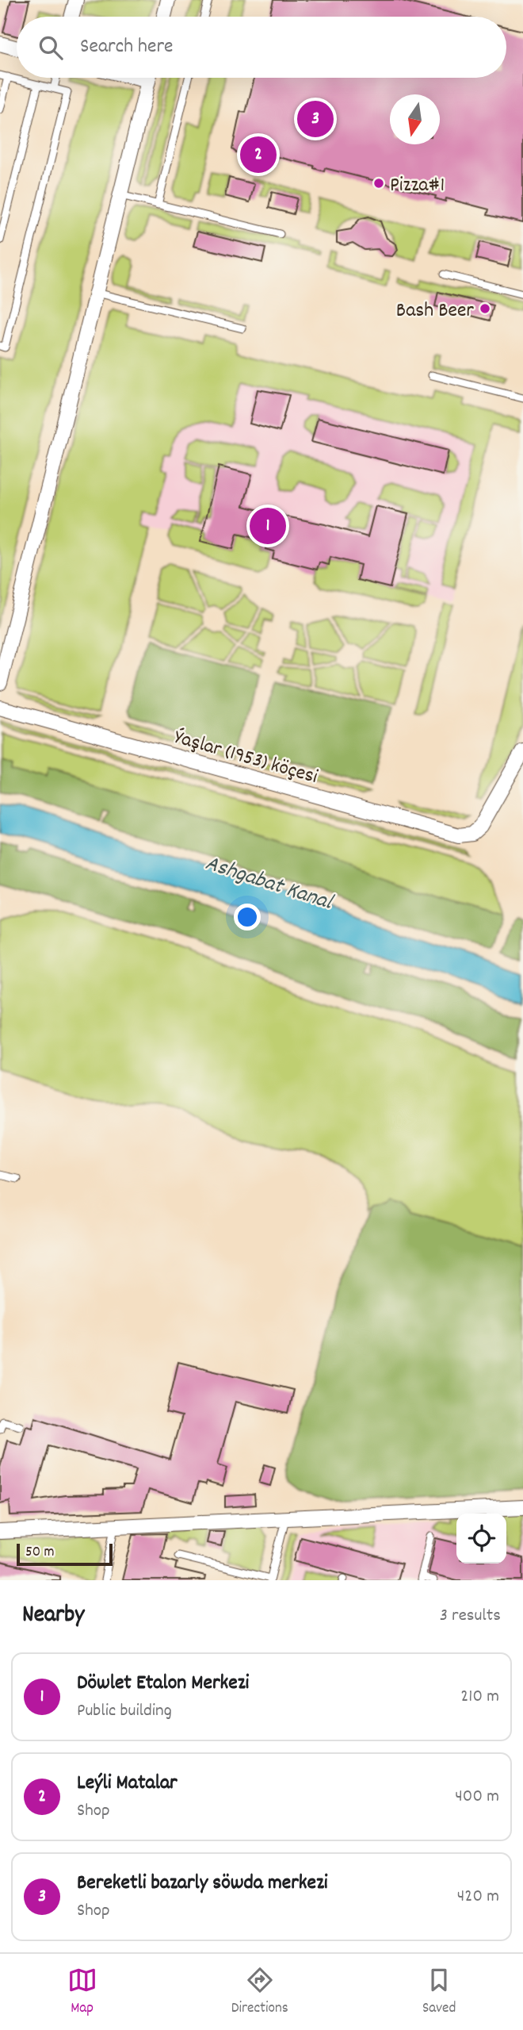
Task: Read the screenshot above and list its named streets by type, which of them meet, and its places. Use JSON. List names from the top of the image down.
{
  "streets": {
    "street": ["Ýaşlar (1953) köçesi"]
  },
  "water": ["Ashgabat Kanal"],
  "places": ["Pizza#1", "Bash Beer"],
  "scale_bar": "50 m",
  "north": "bottom",
  "page": {
    "search": "Search here",
    "pins": ["3", "2", "1"],
    "scale": "50 m",
    "heading": ["Nearby", "3 results"],
    "list": [
      {
        "mark": "1",
        "name": "Döwlet Etalon Merkezi",
        "note": "Public building",
        "value": "210 m"
      },
      {
        "mark": "2",
        "name": "Leýli Matalar",
        "note": "Shop",
        "value": "400 m"
      },
      {
        "mark": "3",
        "name": "Bereketli bazarly söwda merkezi",
        "note": "Shop",
        "value": "420 m"
      }
    ],
    "nav": ["Map", "Directions", "Saved"]
  }
}
